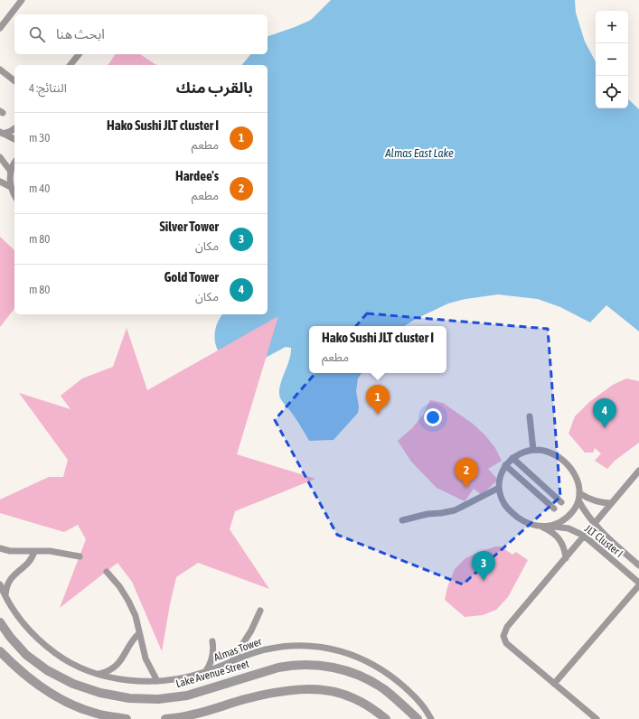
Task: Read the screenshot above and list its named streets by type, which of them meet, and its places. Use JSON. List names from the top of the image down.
{
  "streets": {
    "street": ["Lake Avenue Street"],
    "lane": ["JLT Cluster I", "Almas Tower"]
  },
  "water": ["Almas East Lake"],
  "page": {
    "map_buttons": ["+", "−"],
    "search": "ابحث هنا",
    "heading": ["بالقرب منك", "النتائج: 4"],
    "list": [
      {
        "mark": "1",
        "name": "Hako Sushi JLT cluster I",
        "note": "مطعم",
        "value": "30 m"
      },
      {
        "mark": "2",
        "name": "Hardee's",
        "note": "مطعم",
        "value": "40 m"
      },
      {
        "mark": "3",
        "name": "Silver Tower",
        "note": "مكان",
        "value": "80 m"
      },
      {
        "mark": "4",
        "name": "Gold Tower",
        "note": "مكان",
        "value": "80 m"
      }
    ],
    "popup": ["Hako Sushi JLT cluster I", "مطعم"],
    "pins": [
      "1",
      "4",
      "2",
      "3"
    ]
  }
}
